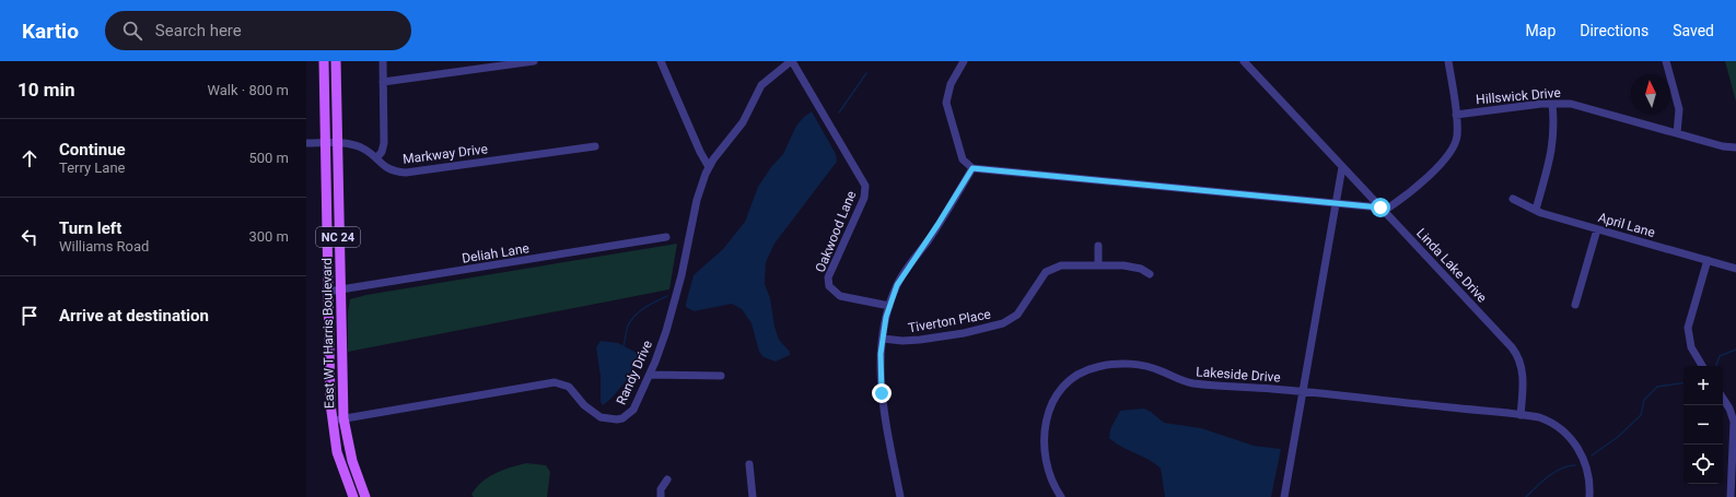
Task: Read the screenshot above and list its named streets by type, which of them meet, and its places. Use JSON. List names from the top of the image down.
{
  "streets": {
    "main road": ["NC 24", "East W T Harris Boulevard"],
    "street": [
      "Hillswick Drive",
      "Markway Drive",
      "April Lane",
      "Oakwood Lane",
      "Deliah Lane",
      "Linda Lake Drive",
      "Tiverton Place",
      "Randy Drive",
      "Lakeside Drive"
    ]
  },
  "crossings": [
    ["Markway Drive", "East W T Harris Boulevard"],
    ["Oakwood Lane", "Randy Drive"],
    ["Deliah Lane", "East W T Harris Boulevard"],
    ["Linda Lake Drive", "Lakeside Drive"],
    ["East W T Harris Boulevard", "Randy Drive"]
  ],
  "north": "top",
  "page": {
    "header": "Kartio",
    "search": "Search here",
    "nav": ["Map", "Directions", "Saved"],
    "heading": ["10 min", "Walk · 800 m"],
    "list": [
      ["Continue", "Terry Lane", "500 m"],
      ["Turn left", "Williams Road", "300 m"],
      "Arrive at destination"
    ],
    "map_buttons": ["+", "−"]
  }
}
